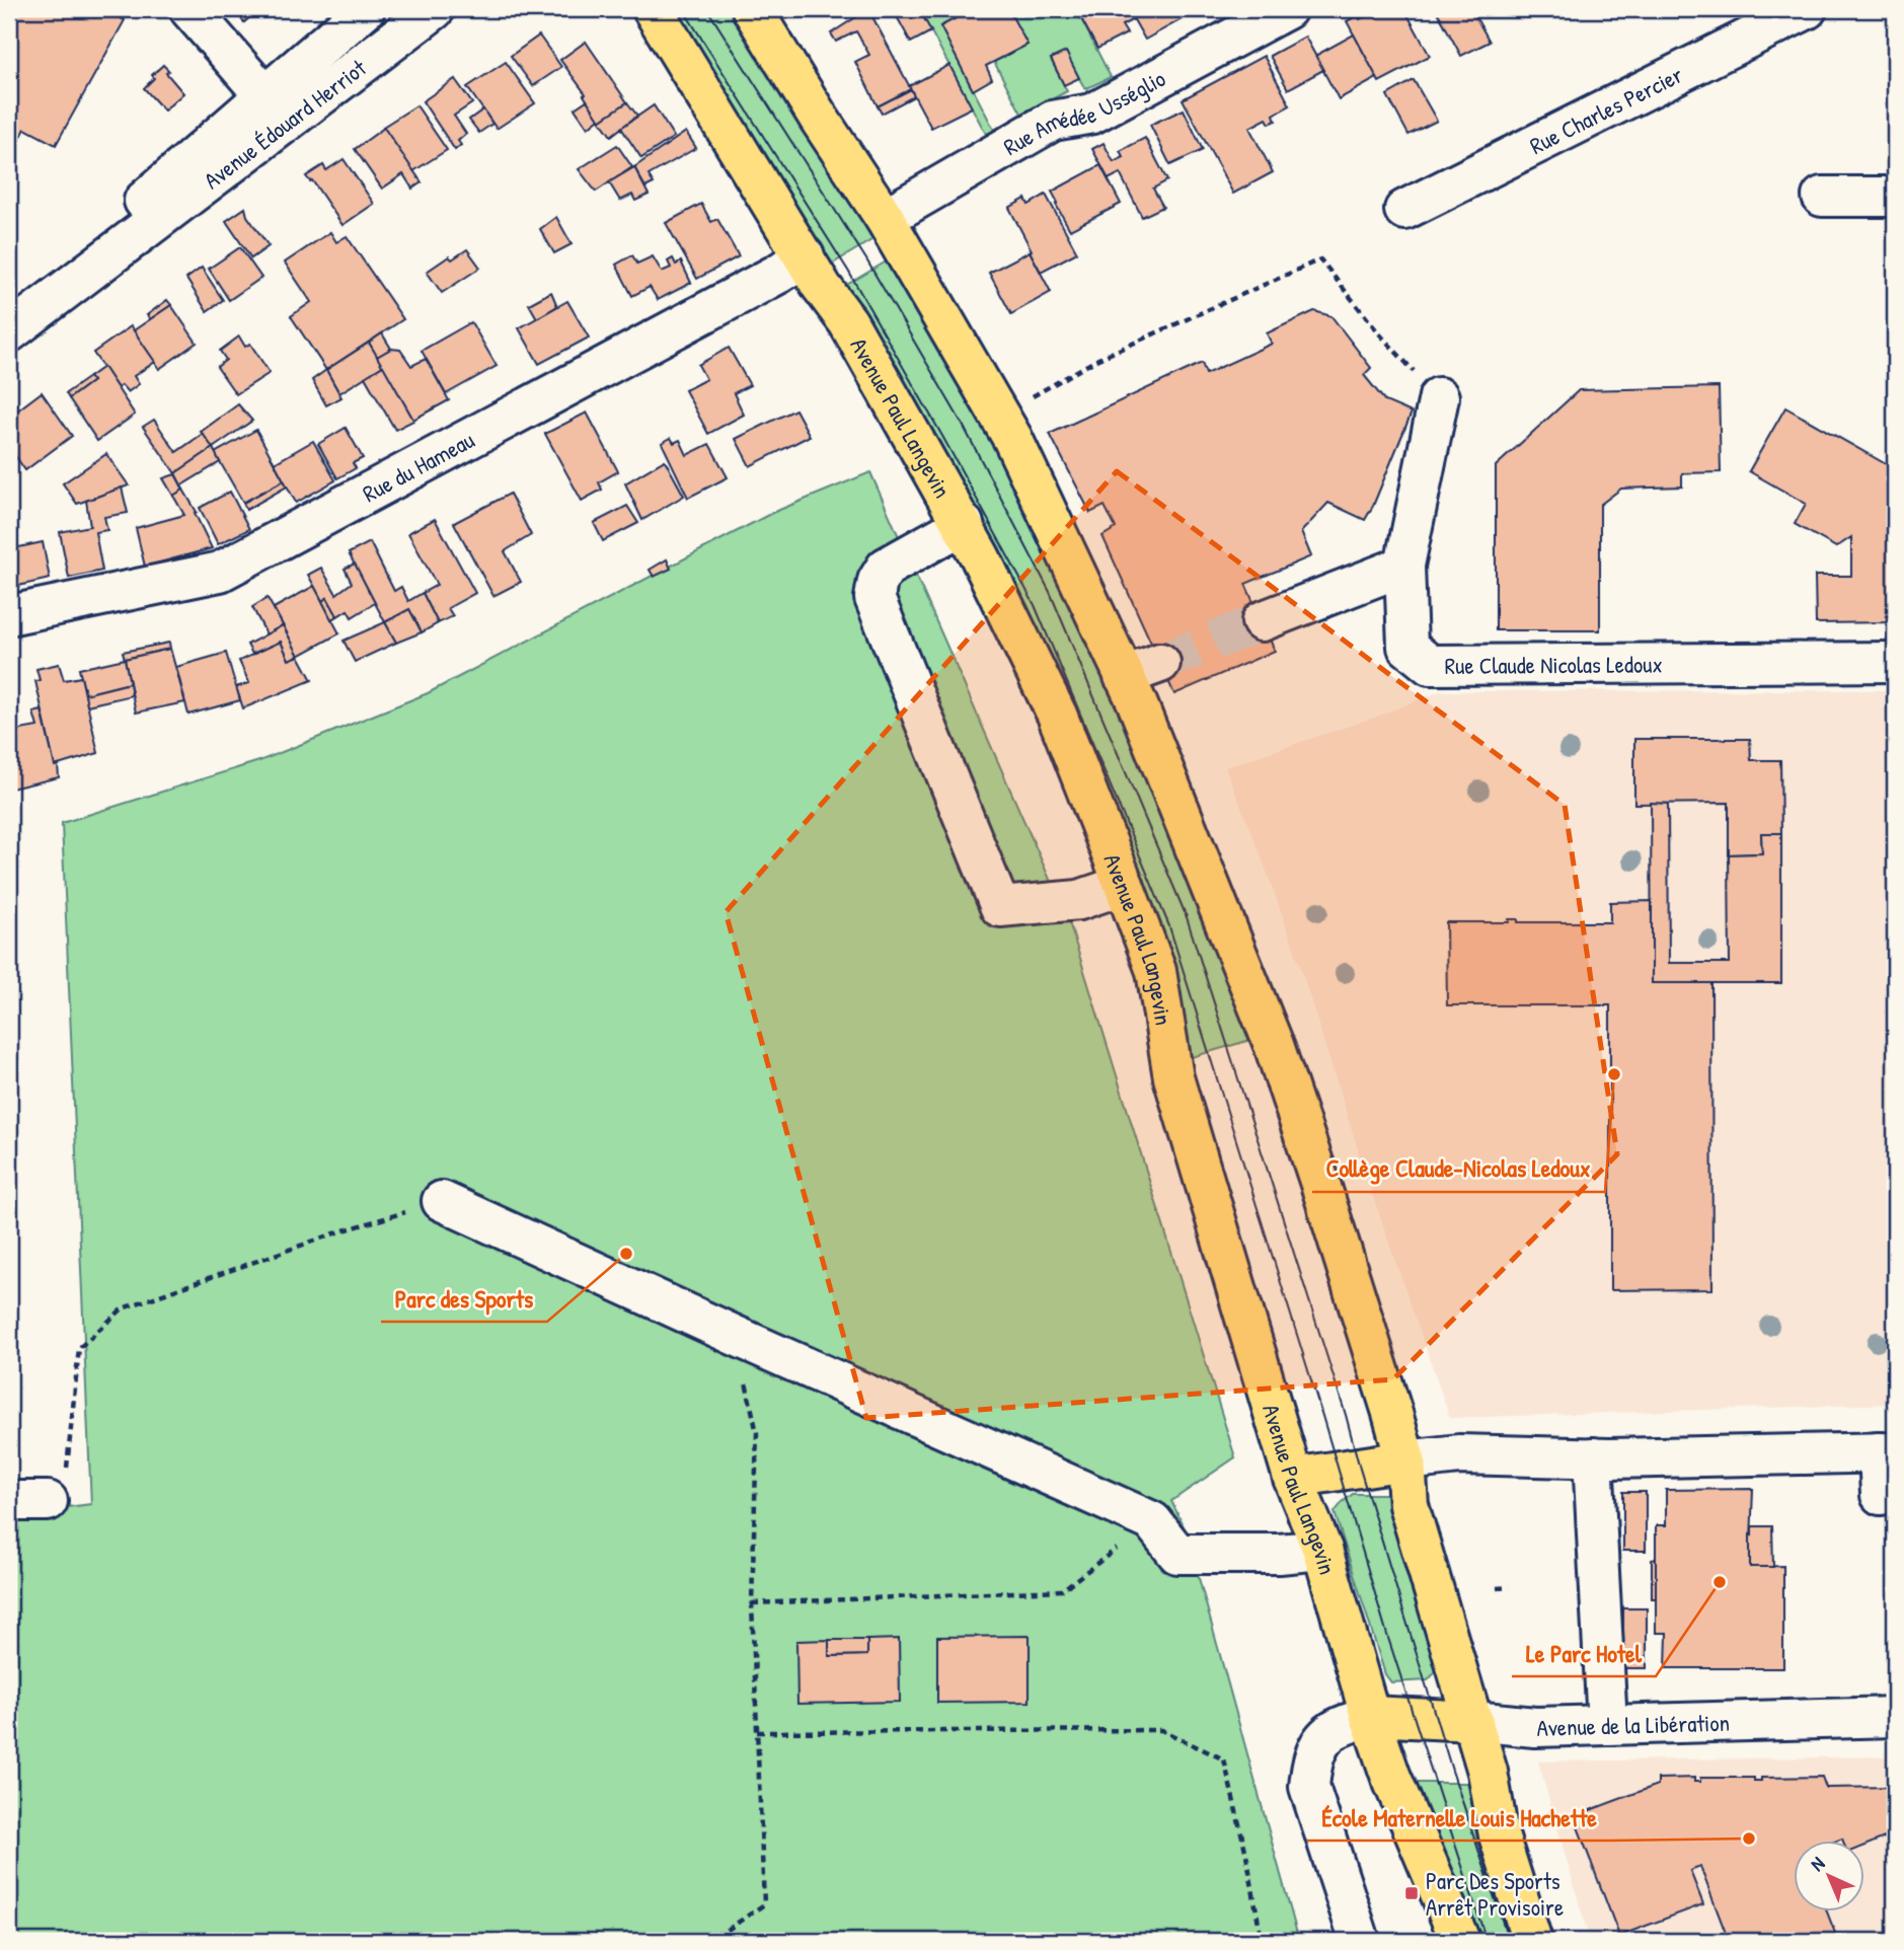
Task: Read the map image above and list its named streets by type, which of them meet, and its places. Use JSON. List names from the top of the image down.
{
  "streets": {
    "main road": ["Avenue Paul Langevin", "Avenue de la Libération"],
    "street": [
      "Rue Charles Percier",
      "Rue Amédée Usséglio",
      "Avenue Édouard Herriot",
      "Rue du Hameau",
      "Rue Claude Nicolas Ledoux"
    ]
  },
  "crossings": [
    ["Avenue Paul Langevin", "Rue du Hameau"],
    ["Avenue Paul Langevin", "Avenue de la Libération"]
  ],
  "places": {
    "other": [
      "Collège Claude-Nicolas Ledoux",
      "Parc des Sports",
      "Le Parc Hotel",
      "École Maternelle Louis Hachette"
    ],
    "transit": ["Parc Des Sports Arrêt Provisoire"]
  },
  "north": "top left"
}
